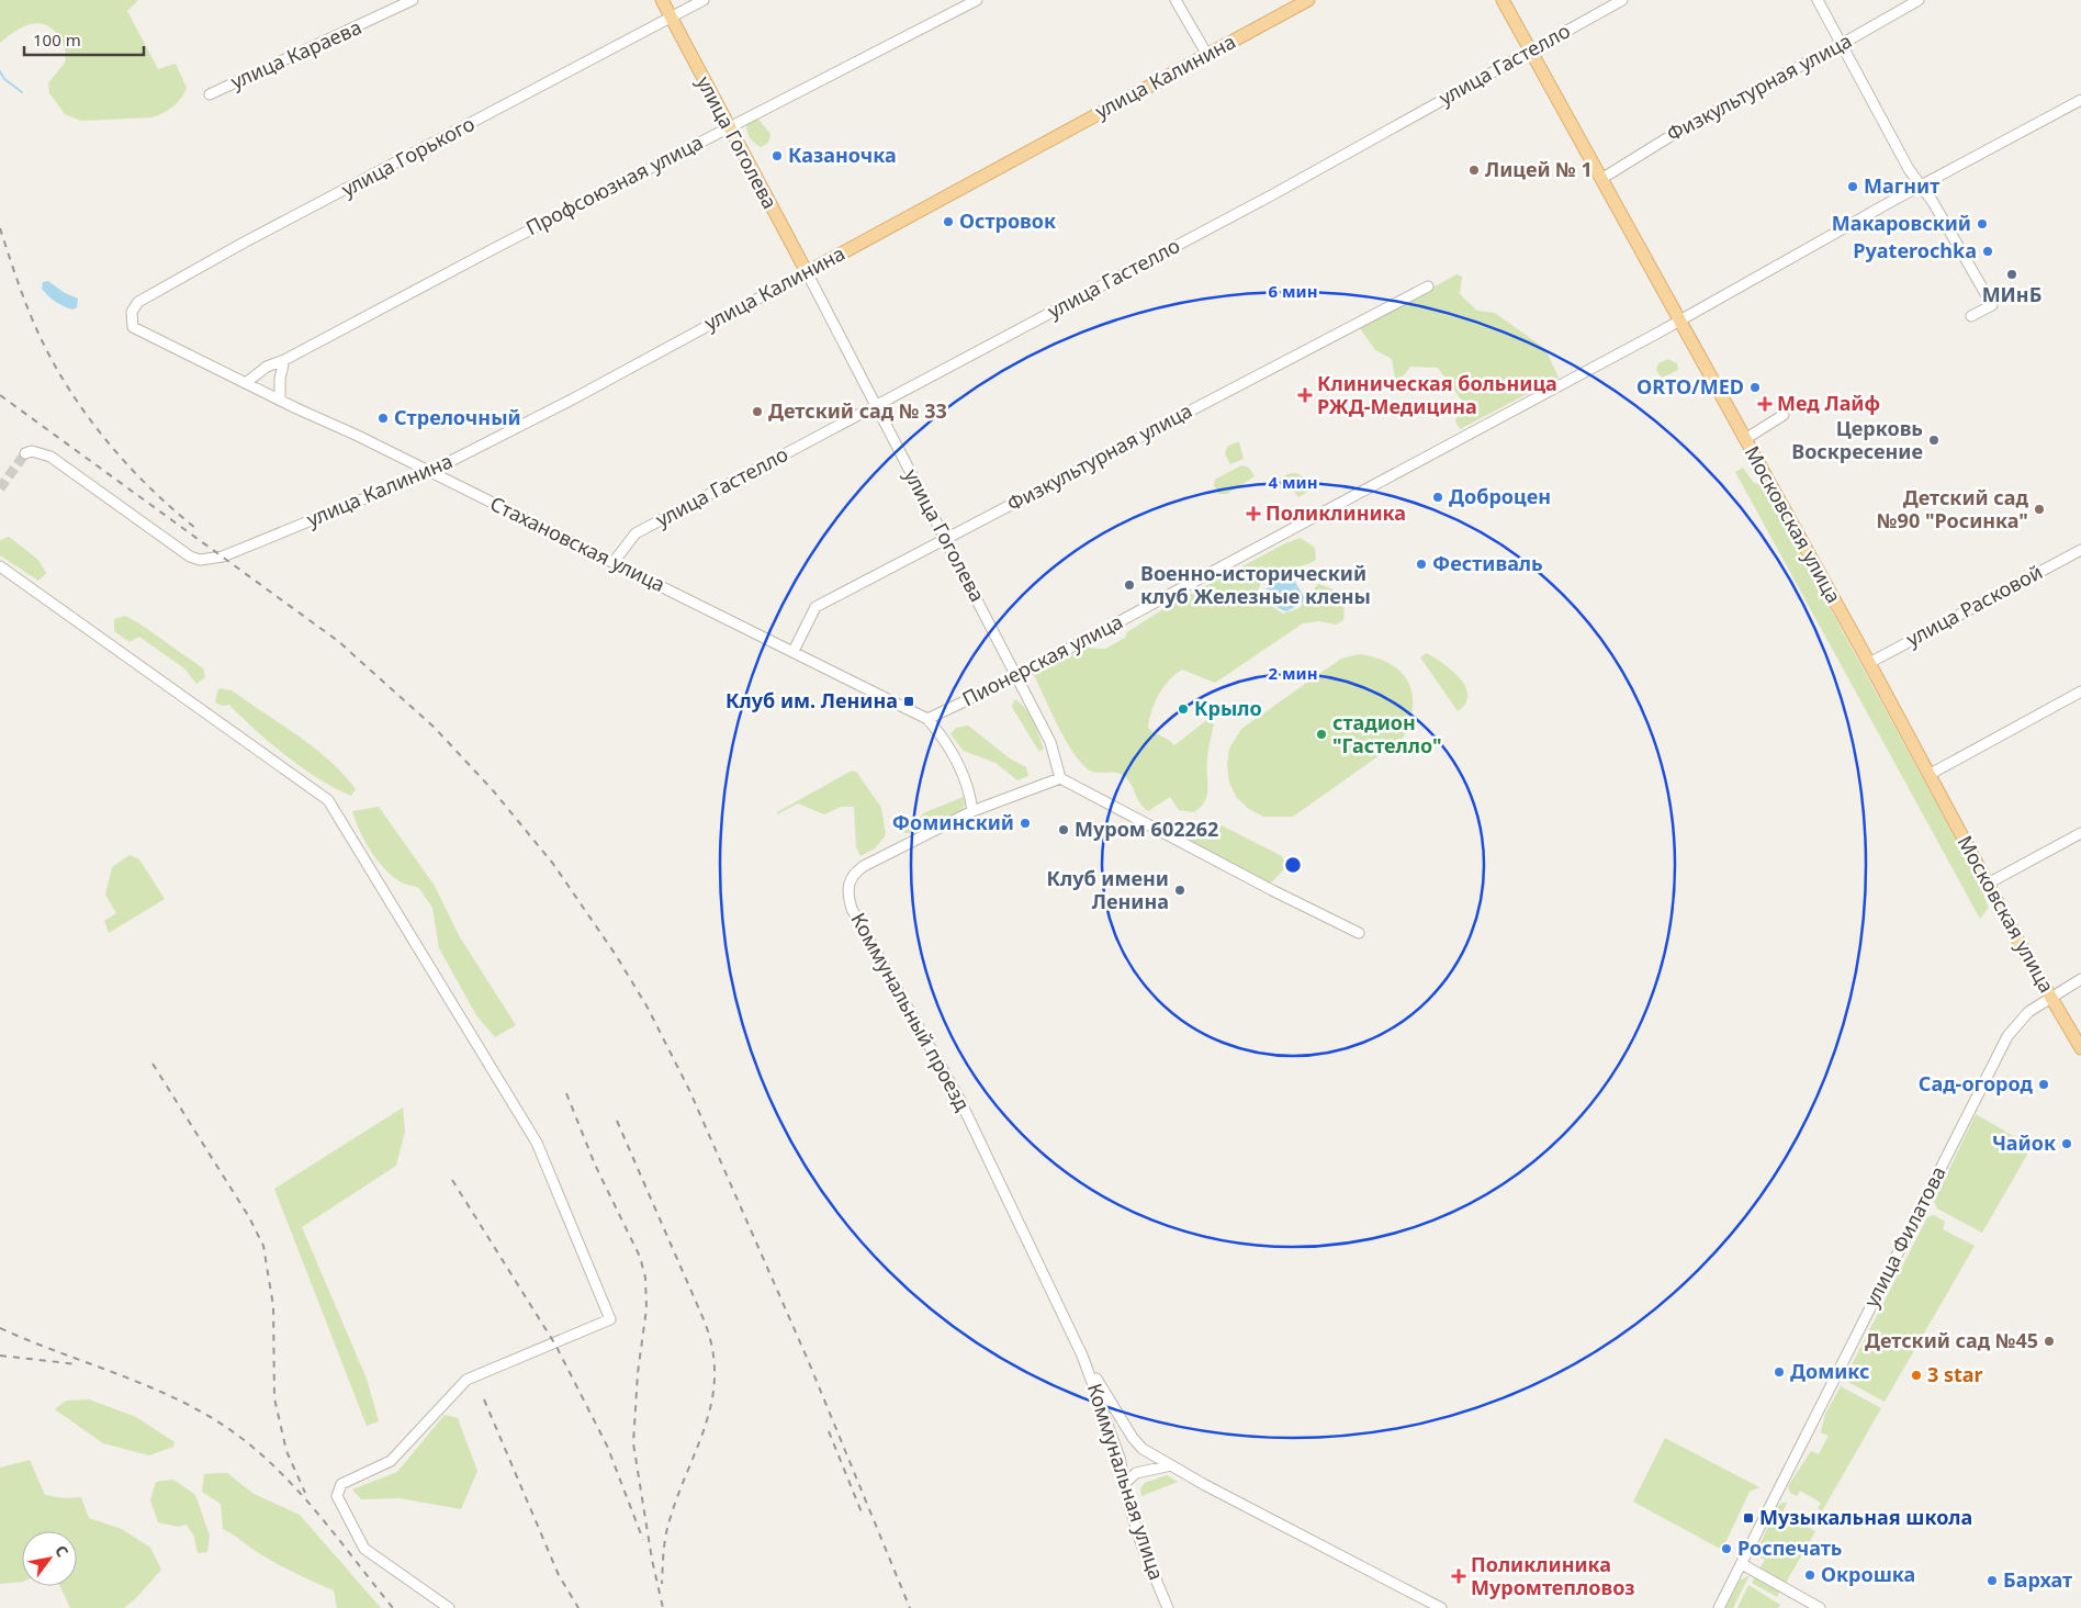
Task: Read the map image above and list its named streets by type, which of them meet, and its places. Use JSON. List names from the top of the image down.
{
  "streets": {
    "main road": ["улица Калинина", "улица Гоголева", "Московская улица"],
    "street": [
      "улица Караева",
      "улица Гастелло",
      "Физкультурная улица",
      "улица Горького",
      "Профсоюзная улица",
      "Стахановская улица",
      "улица Расковой",
      "Пионерская улица",
      "Коммунальный проезд",
      "улица Филатова",
      "Коммунальная улица"
    ]
  },
  "crossings": [
    ["улица Гастелло", "улица Гоголева"],
    ["улица Гастелло", "Московская улица"],
    ["улица Гастелло", "Стахановская улица"],
    ["улица Калинина", "улица Гоголева"],
    ["улица Калинина", "Стахановская улица"],
    ["Физкультурная улица", "улица Гоголева"],
    ["Физкультурная улица", "Московская улица"],
    ["Физкультурная улица", "Стахановская улица"],
    ["улица Гоголева", "улица Горького"],
    ["улица Гоголева", "Профсоюзная улица"],
    ["улица Гоголева", "Пионерская улица"],
    ["улица Гоголева", "Коммунальный проезд"],
    ["улица Горького", "Стахановская улица"],
    ["Профсоюзная улица", "Стахановская улица"],
    ["Московская улица", "улица Расковой"],
    ["Московская улица", "Пионерская улица"],
    ["Московская улица", "улица Филатова"],
    ["Стахановская улица", "Пионерская улица"],
    ["Стахановская улица", "Коммунальный проезд"],
    ["Коммунальный проезд", "Коммунальная улица"]
  ],
  "places": {
    "other": [
      "Казаночка",
      "Лицей № 1",
      "Магнит",
      "Островок",
      "Макаровский",
      "Pyaterochka",
      "МИнБ",
      "ORTO/MED",
      "Детский сад № 33",
      "Стрелочный",
      "Церковь Воскресение",
      "Доброцен",
      "Детский сад №90 \"Росинка\"",
      "Фестиваль",
      "Военно-исторический клуб Железные клены",
      "Крыло",
      "стадион \"Гастелло\"",
      "Фоминский",
      "Муром 602262",
      "Клуб имени Ленина",
      "Сад-огород",
      "Чайок",
      "Детский сад №45",
      "Домикс",
      "3 star",
      "Роспечать",
      "Окрошка",
      "Бархат"
    ],
    "health": [
      "Клиническая больница РЖД-Медицина",
      "Мед Лайф",
      "Поликлиника",
      "Поликлиника Муромтепловоз"
    ],
    "transit": ["Клуб им. Ленина", "Музыкальная школа"]
  },
  "scale_bar": "100 m",
  "north": "top right",
  "rings": ["6 мин", "4 мин", "2 мин"]
}
